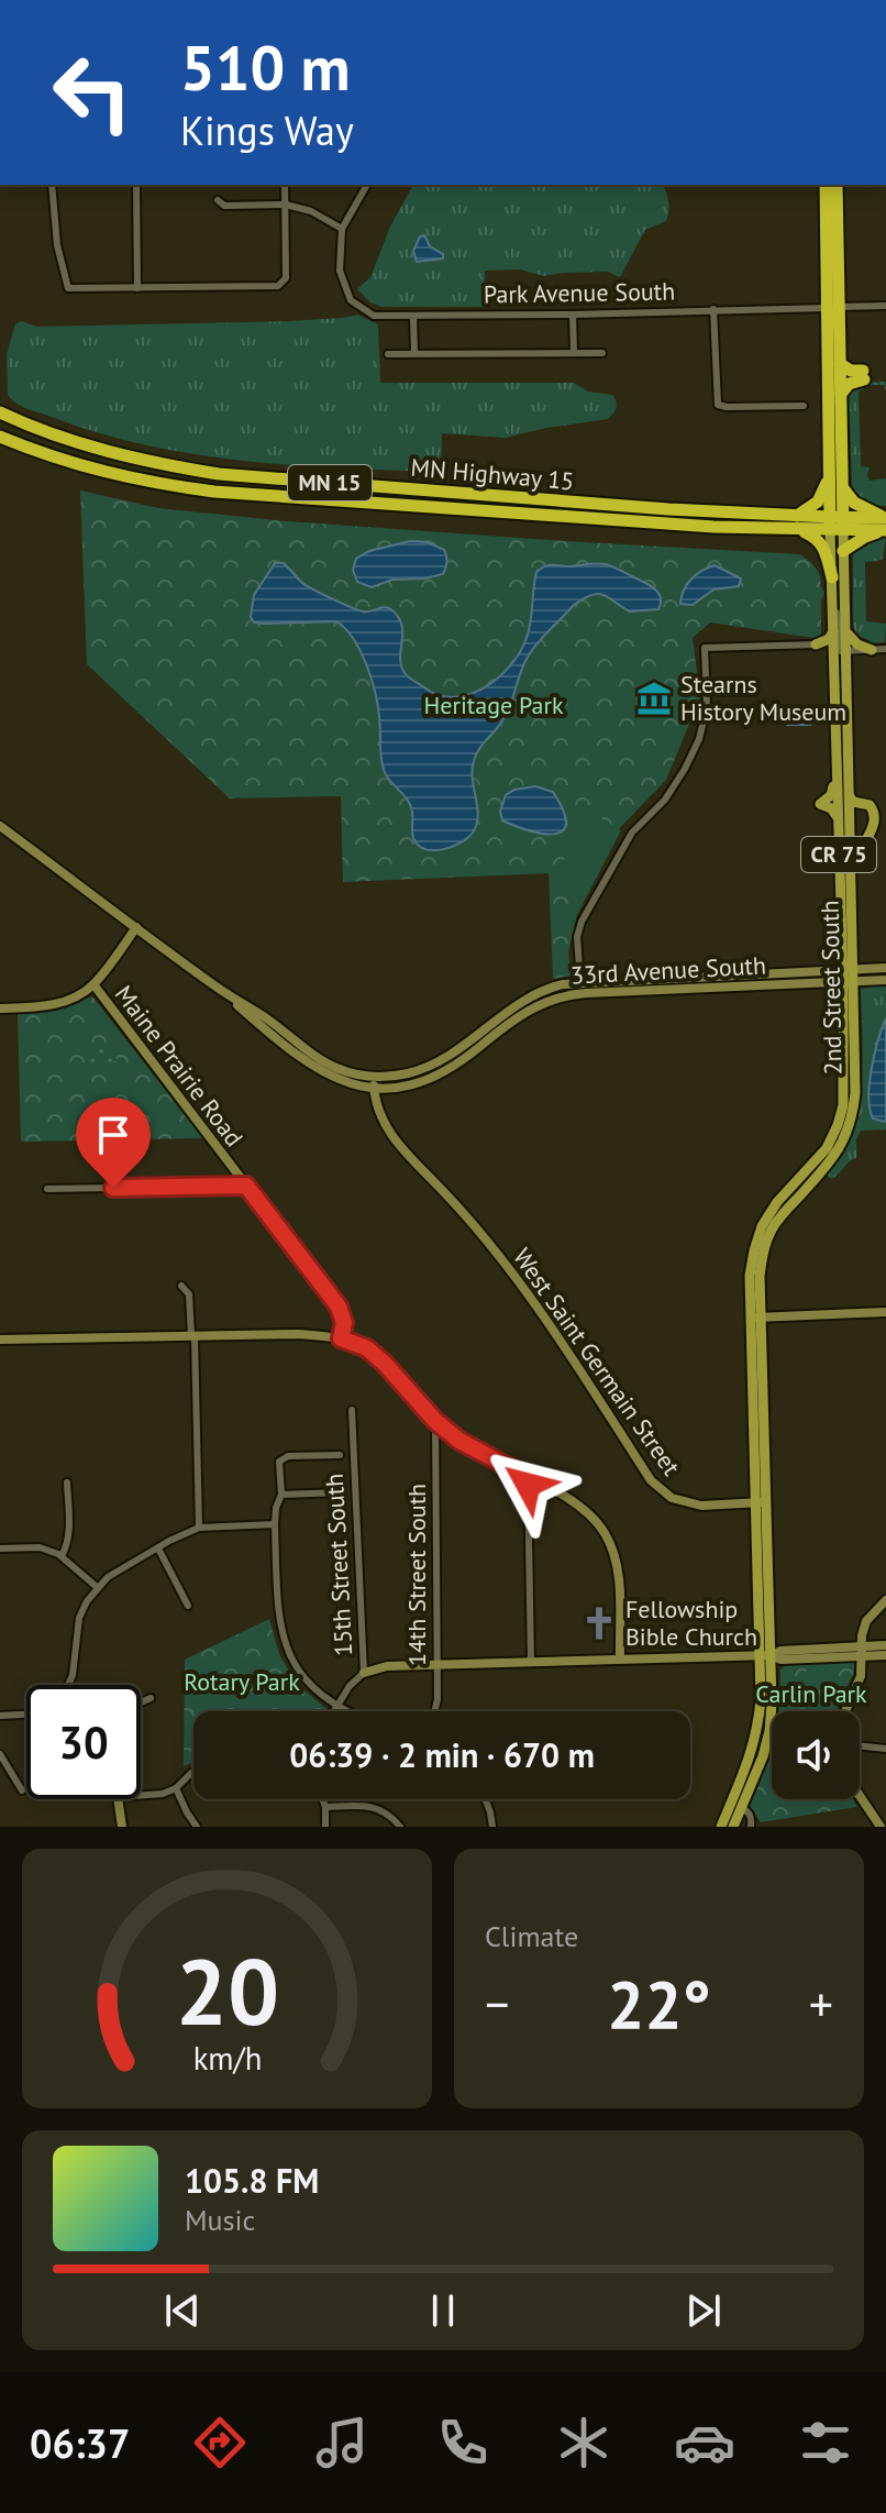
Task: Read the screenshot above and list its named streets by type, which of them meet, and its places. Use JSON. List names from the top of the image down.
{
  "streets": {
    "highway": [
      "MN Highway 15",
      "MN 15",
      "CR 75",
      "2nd Street South"
    ],
    "street": [
      "Park Avenue South",
      "33rd Avenue South",
      "Maine Prairie Road",
      "West Saint Germain Street",
      "15th Street South",
      "14th Street South"
    ]
  },
  "crossings": [
    ["Park Avenue South", "2nd Street South"],
    ["MN Highway 15", "2nd Street South"],
    ["CR 75", "2nd Street South"],
    ["33rd Avenue South", "2nd Street South"],
    ["33rd Avenue South", "West Saint Germain Street"],
    ["2nd Street South", "West Saint Germain Street"]
  ],
  "parks": ["Heritage Park", "Rotary Park", "Carlin Park"],
  "places": {
    "museum": ["Stearns History Museum"],
    "church": ["Fellowship Bible Church"]
  },
  "page": {
    "turn": ["510 m", "Kings Way"],
    "limit": "30",
    "trip": "06:39 · 2 min · 670 m",
    "tile": "Climate",
    "heat": ["−", "22°", "+"],
    "song": ["105.8 FM", "Music"],
    "tabs": "06:37",
    "gauge": ["20", "km/h"]
  }
}
